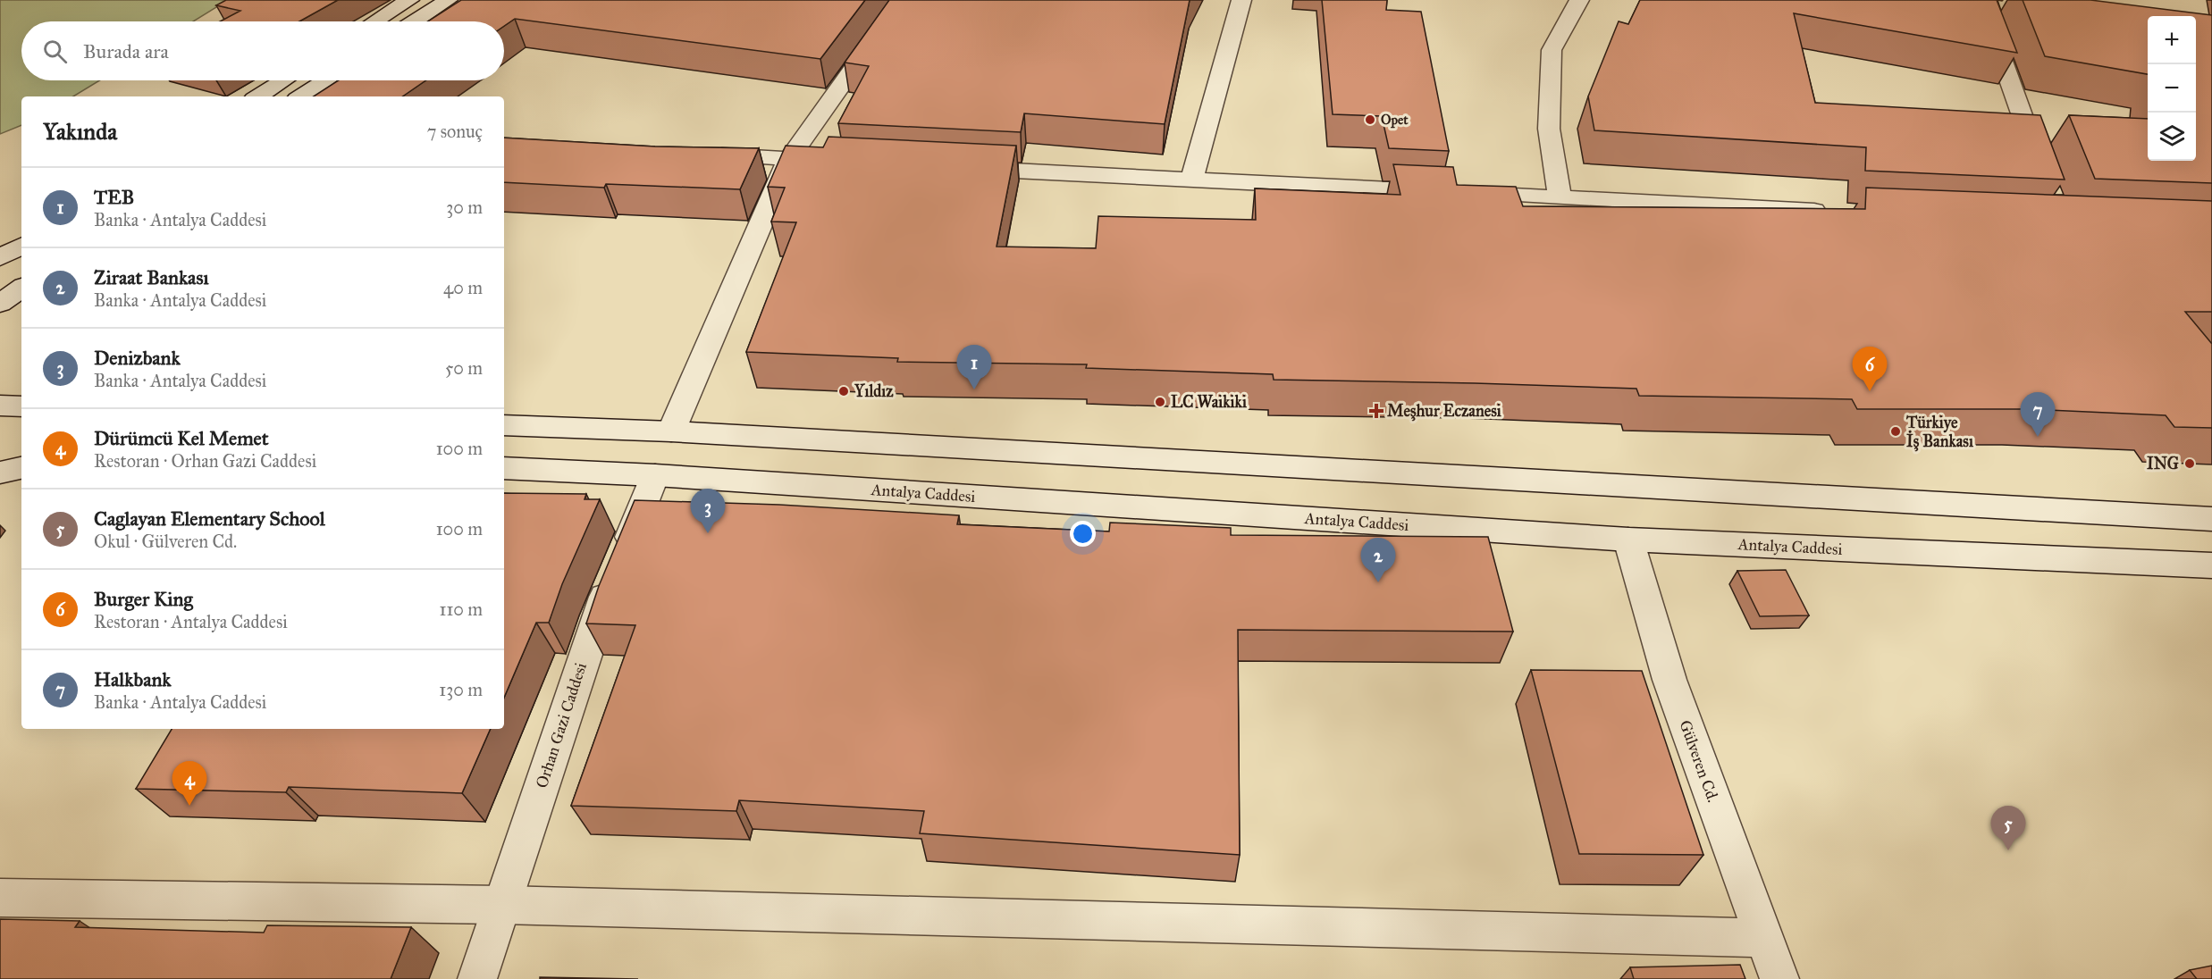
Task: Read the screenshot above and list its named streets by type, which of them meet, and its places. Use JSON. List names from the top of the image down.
{
  "streets": {
    "street": ["Antalya Caddesi", "Orhan Gazi Caddesi", "Gülveren Cd."]
  },
  "crossings": [
    ["Antalya Caddesi", "Orhan Gazi Caddesi"],
    ["Antalya Caddesi", "Gülveren Cd."]
  ],
  "places": {
    "other": [
      "Opet",
      "Yıldız",
      "LC Waikiki",
      "Türkiye İş Bankası",
      "ING"
    ],
    "health": ["Meşhur Eczanesi"]
  },
  "page": {
    "map_buttons": ["+", "−"],
    "search": "Burada ara",
    "heading": ["Yakında", "7 sonuç"],
    "list": [
      {
        "mark": "1",
        "name": "TEB",
        "note": "Banka · Antalya Caddesi",
        "value": "30 m"
      },
      {
        "mark": "2",
        "name": "Ziraat Bankası",
        "note": "Banka · Antalya Caddesi",
        "value": "40 m"
      },
      {
        "mark": "3",
        "name": "Denizbank",
        "note": "Banka · Antalya Caddesi",
        "value": "50 m"
      },
      {
        "mark": "4",
        "name": "Dürümcü Kel Memet",
        "note": "Restoran · Orhan Gazi Caddesi",
        "value": "100 m"
      },
      {
        "mark": "5",
        "name": "Caglayan Elementary School",
        "note": "Okul · Gülveren Cd.",
        "value": "100 m"
      },
      {
        "mark": "6",
        "name": "Burger King",
        "note": "Restoran · Antalya Caddesi",
        "value": "110 m"
      },
      {
        "mark": "7",
        "name": "Halkbank",
        "note": "Banka · Antalya Caddesi",
        "value": "130 m"
      }
    ],
    "pins": [
      "1",
      "6",
      "7",
      "3",
      "2",
      "4",
      "5"
    ]
  }
}
